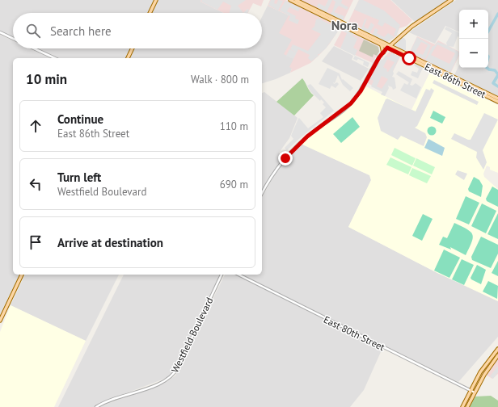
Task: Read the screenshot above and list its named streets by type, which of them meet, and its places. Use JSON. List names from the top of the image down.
{
  "streets": {
    "main road": ["East 86th Street"],
    "street": ["East 80th Street", "Westfield Boulevard"]
  },
  "districts": ["Nora"],
  "page": {
    "map_buttons": ["+", "−"],
    "search": "Search here",
    "heading": ["10 min", "Walk · 800 m"],
    "list": [
      ["Continue", "East 86th Street", "110 m"],
      ["Turn left", "Westfield Boulevard", "690 m"],
      "Arrive at destination"
    ]
  }
}
